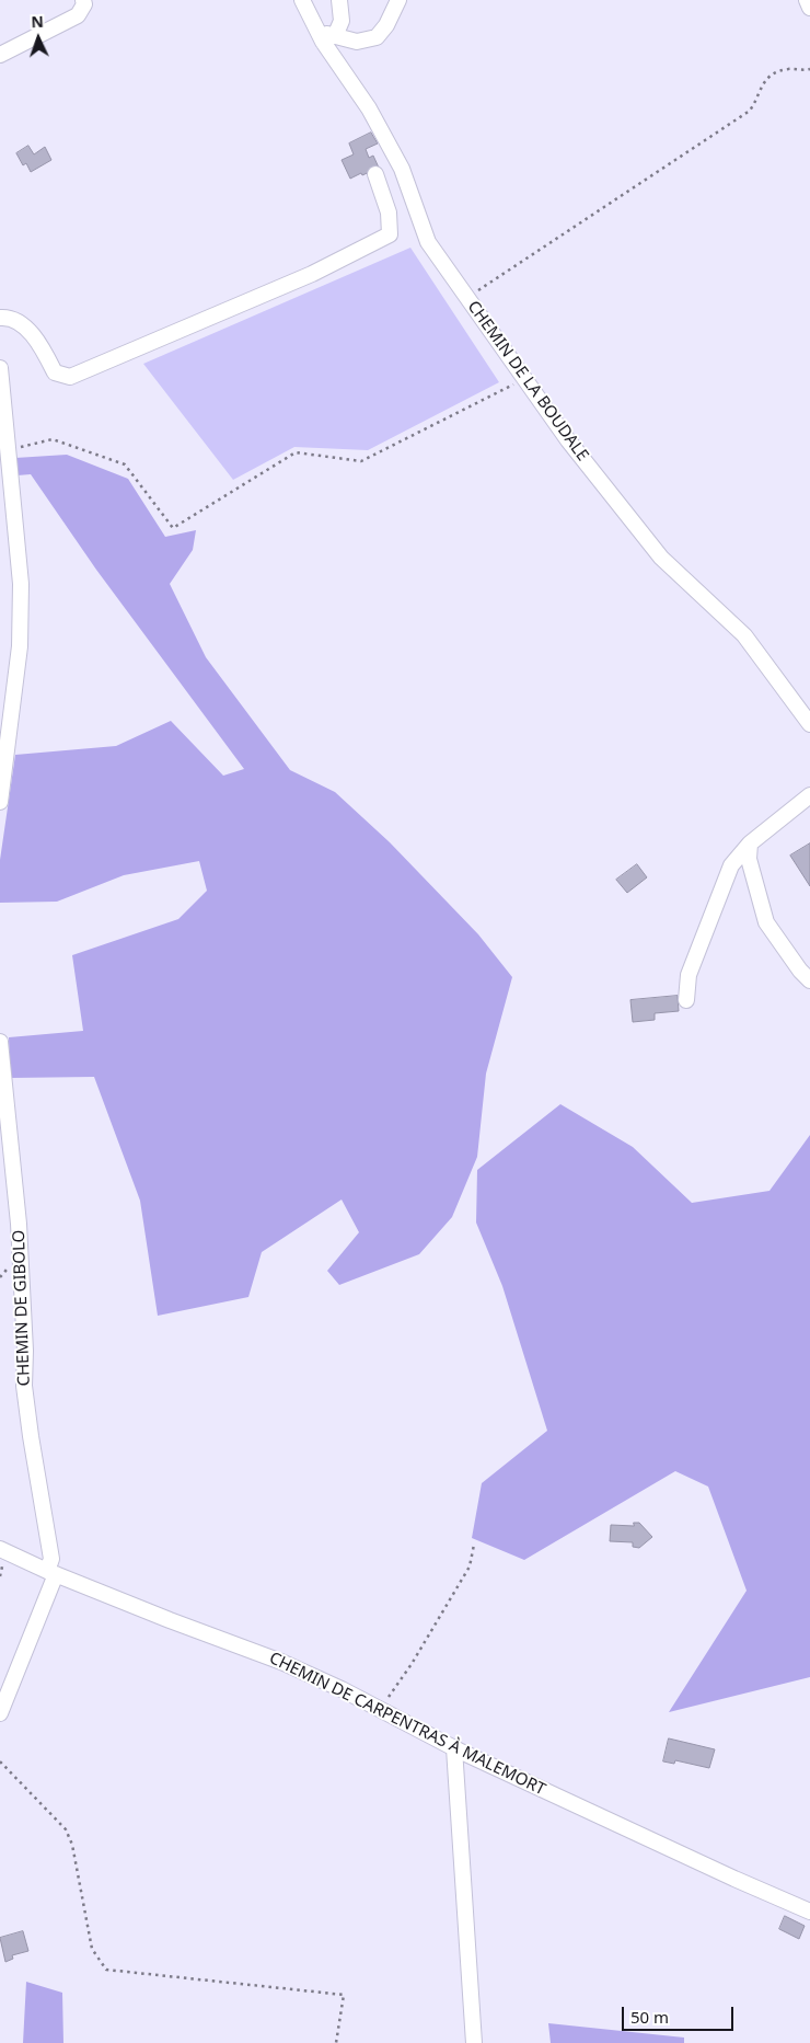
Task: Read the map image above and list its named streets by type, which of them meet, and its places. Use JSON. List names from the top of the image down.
{
  "streets": {
    "street": ["CHEMIN DE LA BOUDALE", "CHEMIN DE GIBOLO", "CHEMIN DE CARPENTRAS À MALEMORT"]
  },
  "crossings": [
    ["CHEMIN DE GIBOLO", "CHEMIN DE CARPENTRAS À MALEMORT"]
  ],
  "scale_bar": "50 m",
  "north": "top"
}
